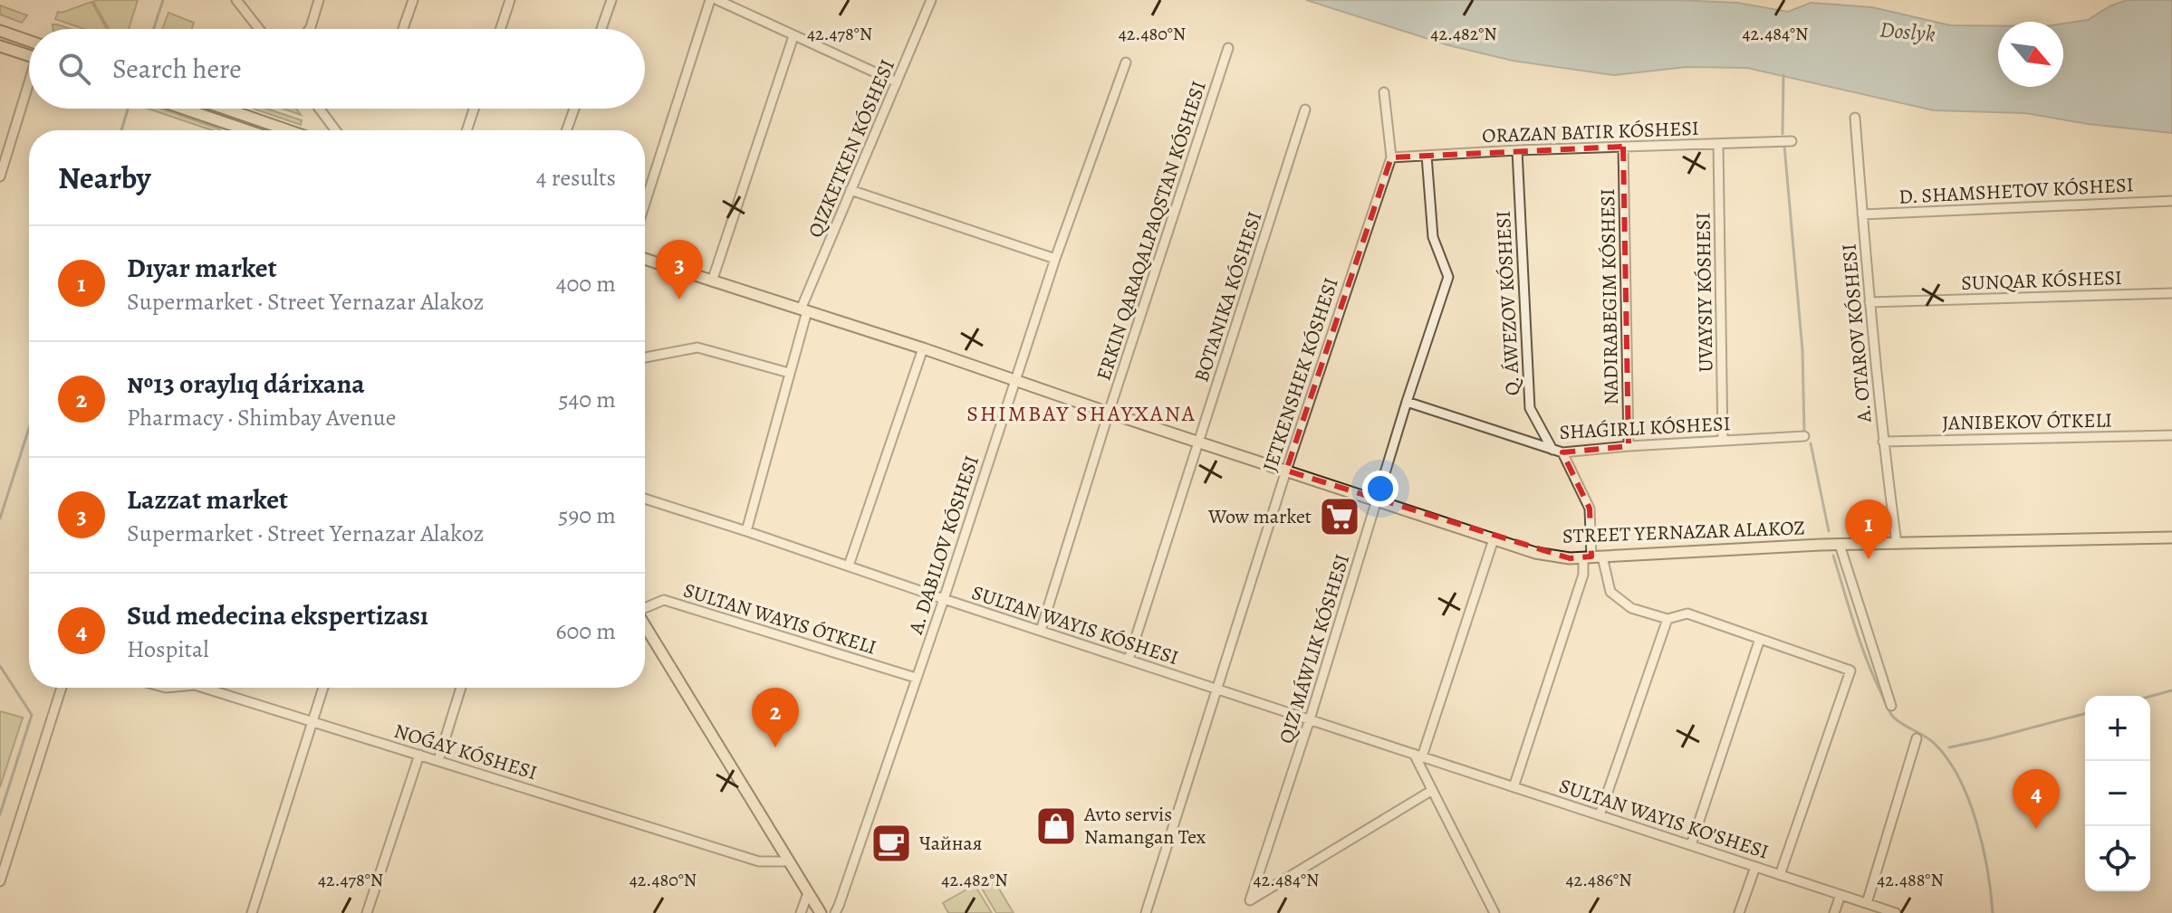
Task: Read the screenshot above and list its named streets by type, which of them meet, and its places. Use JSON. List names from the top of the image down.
{
  "streets": {
    "main road": ["STREET YERNAZAR ALAKOZ"],
    "street": [
      "D. SHAMSHETOV KÓSHESI",
      "ERKIN QARAQALPAQSTAN KÓSHESI",
      "SUNQAR KÓSHESI",
      "UVAYSIY KÓSHESI",
      "BOTANIKA KÓSHESI",
      "NADIRABEGIM KÓSHESI",
      "Q. ÁWEZOV KÓSHESI",
      "A. OTAROV KÓSHESI",
      "JETKENSHEK KÓSHESI",
      "JANIBEKOV ÓTKELI",
      "A. DABILOV KÓSHESI",
      "NOǴAY KÓSHESI",
      "SULTAN WAYIS KO'SHESI"
    ]
  },
  "crossings": [
    ["D. SHAMSHETOV KÓSHESI", "A. OTAROV KÓSHESI"],
    ["ERKIN QARAQALPAQSTAN KÓSHESI", "STREET YERNAZAR ALAKOZ"],
    ["ERKIN QARAQALPAQSTAN KÓSHESI", "SULTAN WAYIS KO'SHESI"],
    ["SUNQAR KÓSHESI", "A. OTAROV KÓSHESI"],
    ["BOTANIKA KÓSHESI", "STREET YERNAZAR ALAKOZ"],
    ["BOTANIKA KÓSHESI", "SULTAN WAYIS KO'SHESI"],
    ["A. OTAROV KÓSHESI", "JANIBEKOV ÓTKELI"],
    ["A. OTAROV KÓSHESI", "STREET YERNAZAR ALAKOZ"],
    ["JETKENSHEK KÓSHESI", "STREET YERNAZAR ALAKOZ"],
    ["JETKENSHEK KÓSHESI", "SULTAN WAYIS KO'SHESI"],
    ["STREET YERNAZAR ALAKOZ", "A. DABILOV KÓSHESI"],
    ["A. DABILOV KÓSHESI", "SULTAN WAYIS KO'SHESI"]
  ],
  "districts": ["SHIMBAY SHAYXANA"],
  "water": ["Doslyk"],
  "places": {
    "supermarket": ["Wow market"],
    "shop": ["Avto servis Namangan Tex"],
    "cafe": ["Чайная"]
  },
  "north": "bottom right",
  "page": {
    "search": "Search here",
    "heading": ["Nearby", "4 results"],
    "list": [
      {
        "mark": "1",
        "name": "Dıyar market",
        "note": "Supermarket · Street Yernazar Alakoz",
        "value": "400 m"
      },
      {
        "mark": "2",
        "name": "№13 oraylıq dárixana",
        "note": "Pharmacy · Shimbay Avenue",
        "value": "540 m"
      },
      {
        "mark": "3",
        "name": "Lazzat market",
        "note": "Supermarket · Street Yernazar Alakoz",
        "value": "590 m"
      },
      {
        "mark": "4",
        "name": "Sud medecina ekspertizası",
        "note": "Hospital",
        "value": "600 m"
      }
    ],
    "pins": [
      "3",
      "1",
      "2",
      "4"
    ],
    "map_buttons": ["+", "−"]
  },
  "coordinates": [
    "42.478°N",
    "42.480°N",
    "42.482°N",
    "42.484°N",
    "42.486°N",
    "42.488°N"
  ]
}
